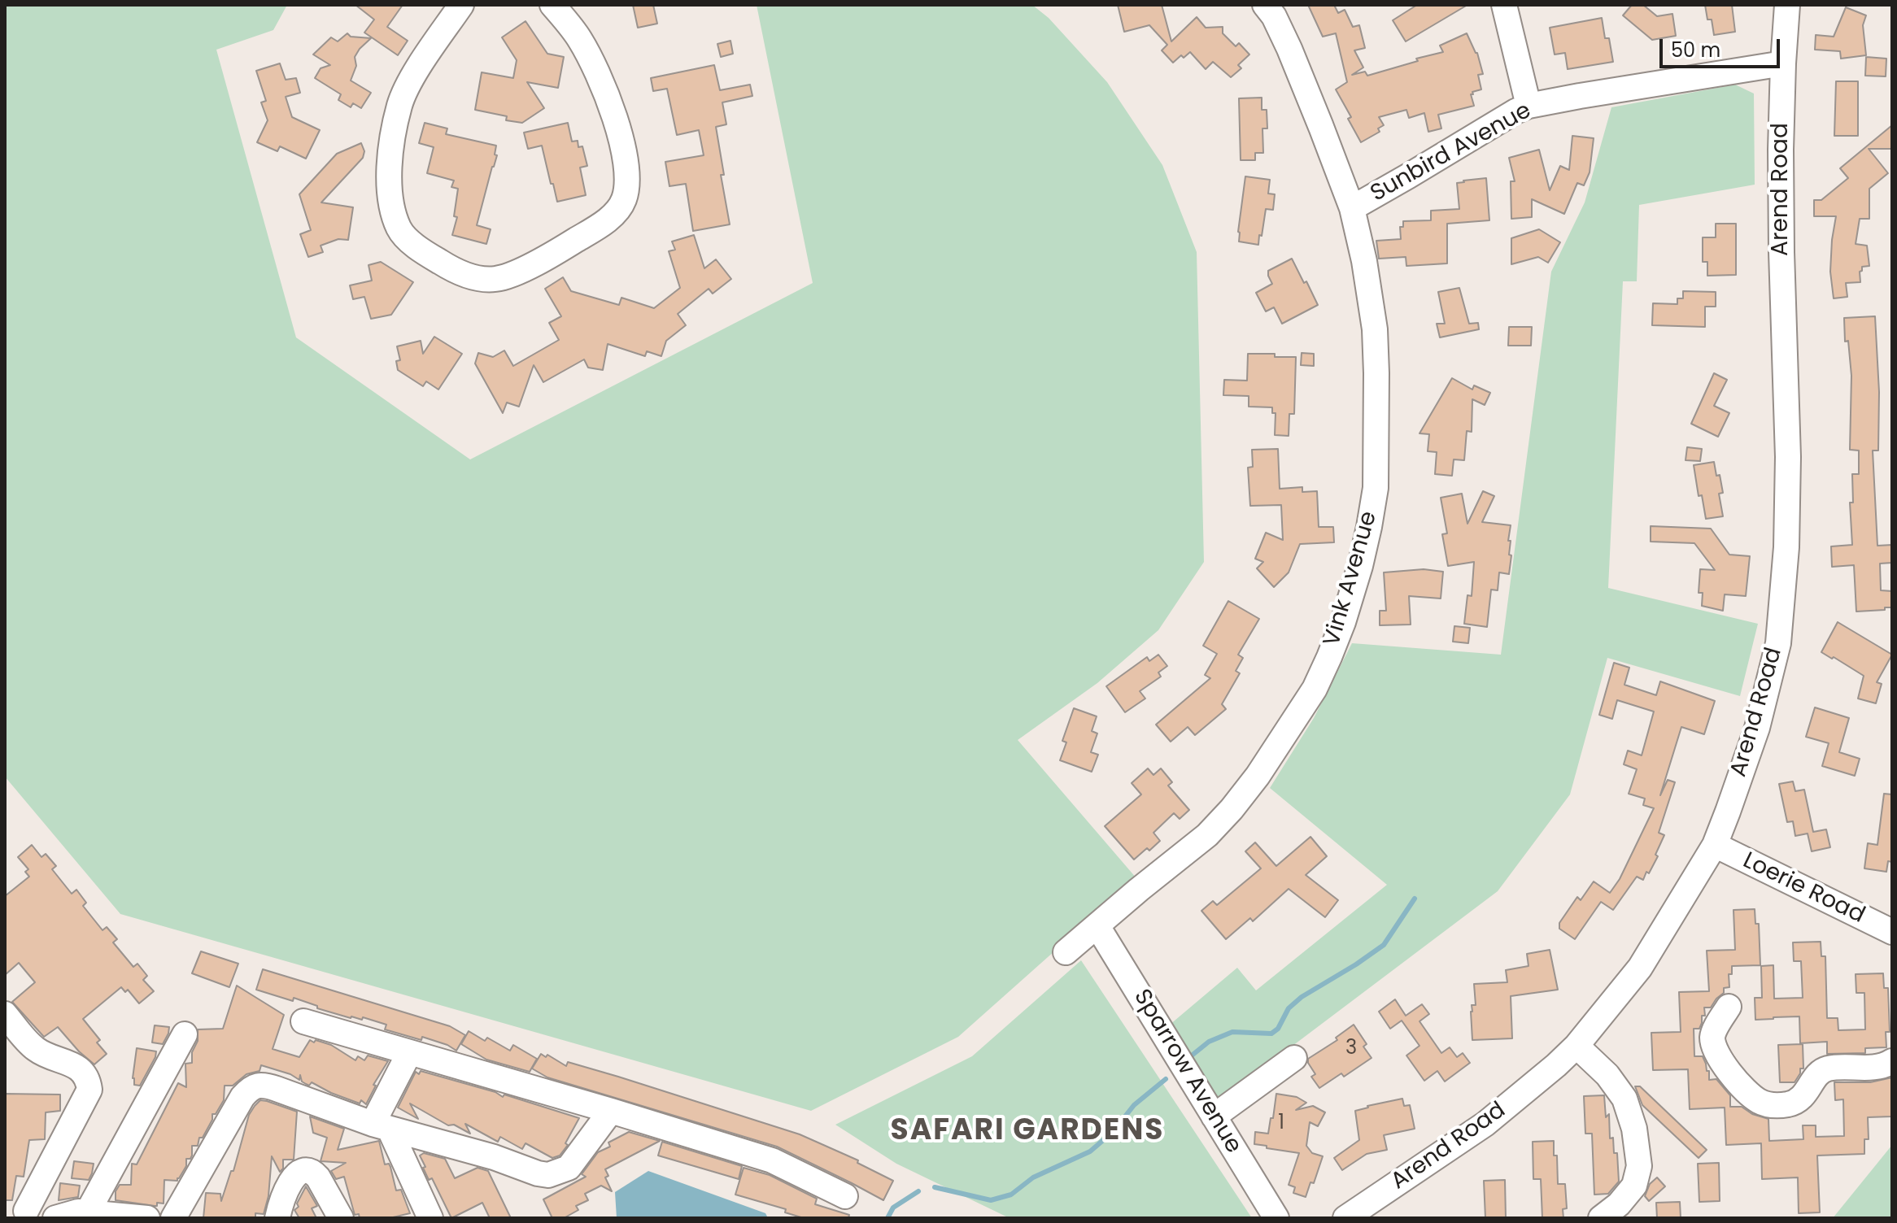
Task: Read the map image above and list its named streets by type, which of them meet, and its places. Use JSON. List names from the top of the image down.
{
  "streets": {
    "street": [
      "Sunbird Avenue",
      "Arend Road",
      "Vink Avenue",
      "Loerie Road",
      "Sparrow Avenue"
    ]
  },
  "crossings": [
    ["Sunbird Avenue", "Arend Road"],
    ["Sunbird Avenue", "Vink Avenue"],
    ["Arend Road", "Loerie Road"],
    ["Vink Avenue", "Sparrow Avenue"]
  ],
  "districts": ["SAFARI GARDENS"],
  "house_numbers": ["3", "1"],
  "scale_bar": "50 m"
}
